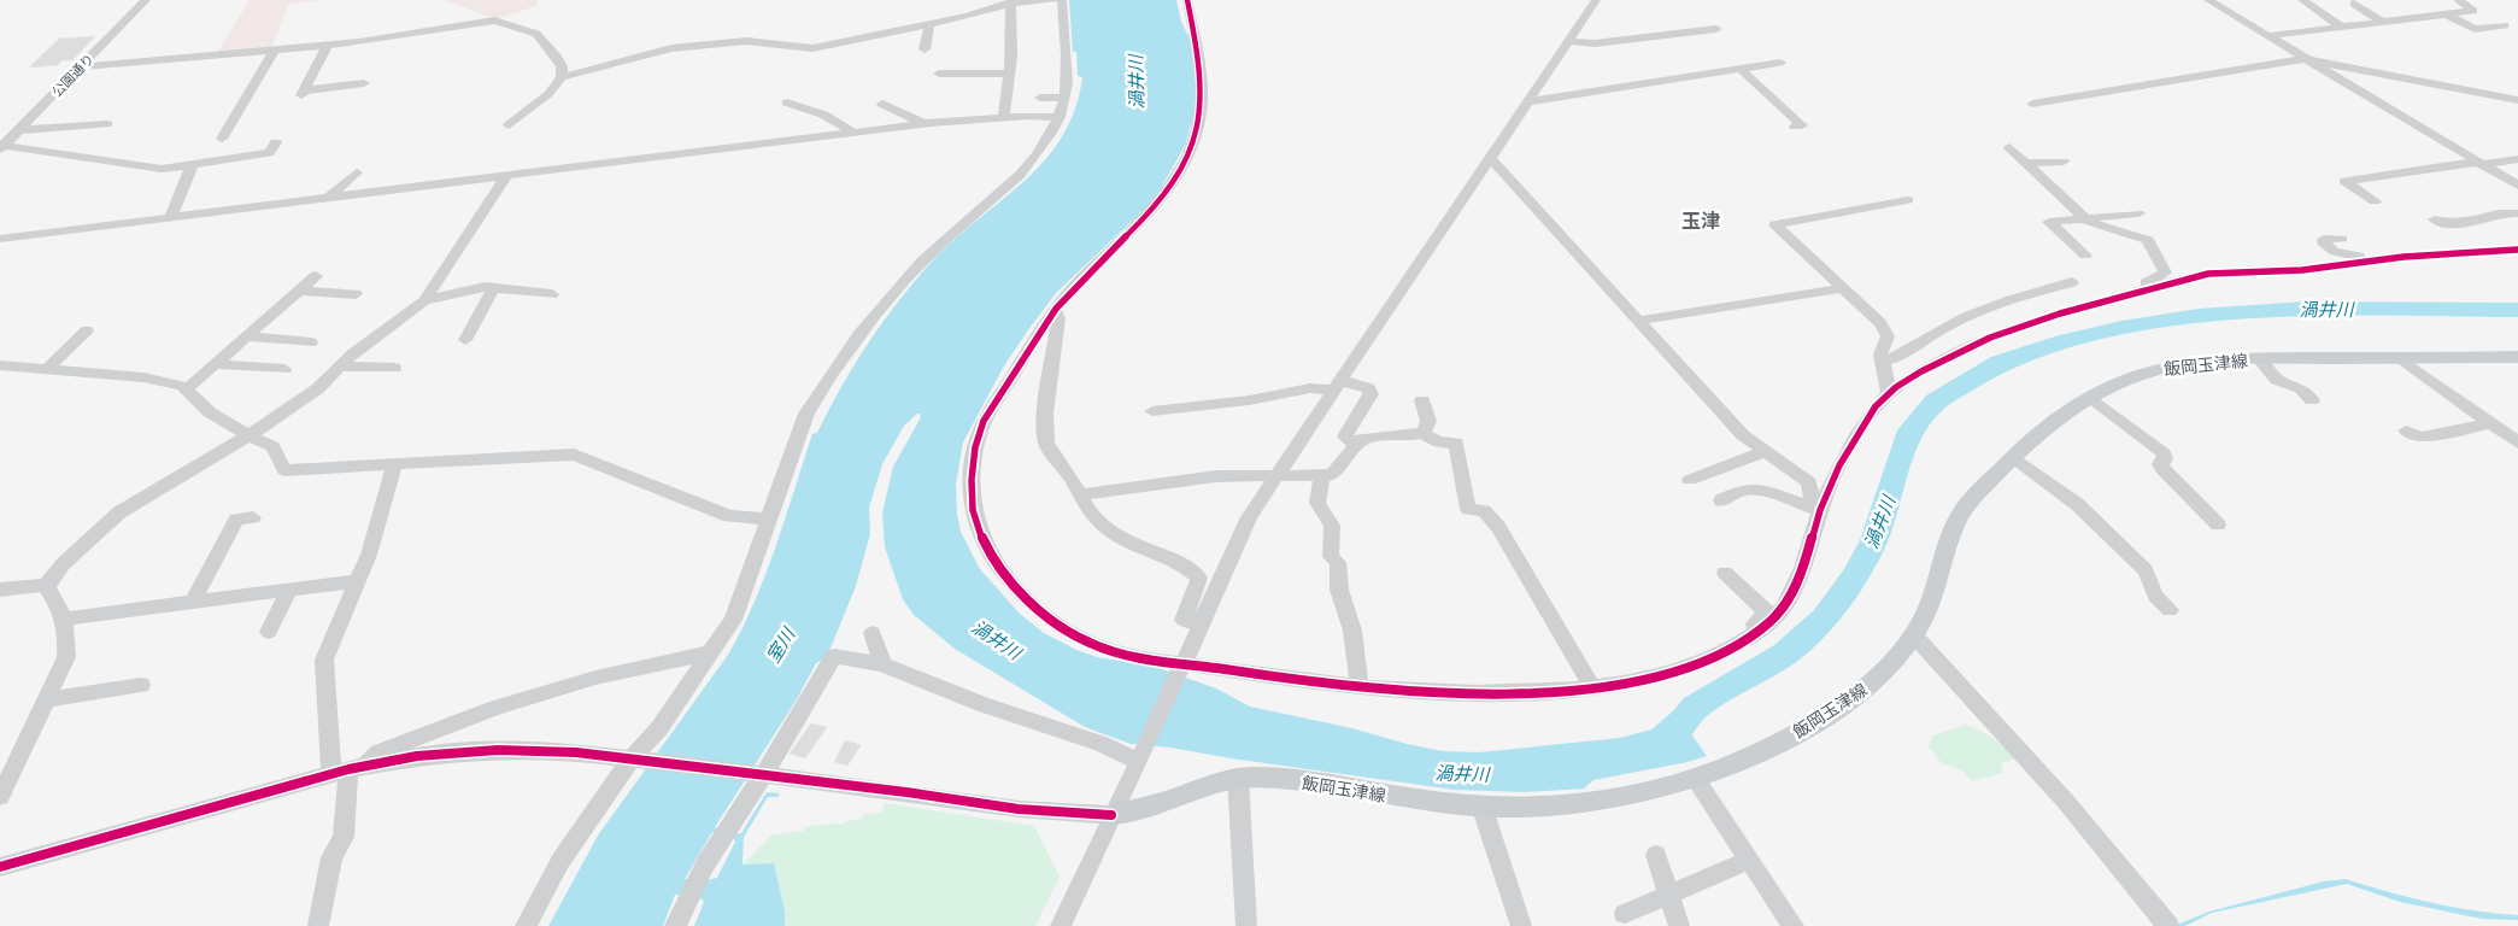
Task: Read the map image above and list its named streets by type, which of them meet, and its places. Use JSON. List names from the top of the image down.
{
  "streets": {
    "main road": ["飯岡玉津線"],
    "street": ["公園通り"]
  },
  "districts": ["玉津"],
  "water": ["渦井川", "室川"]
}
